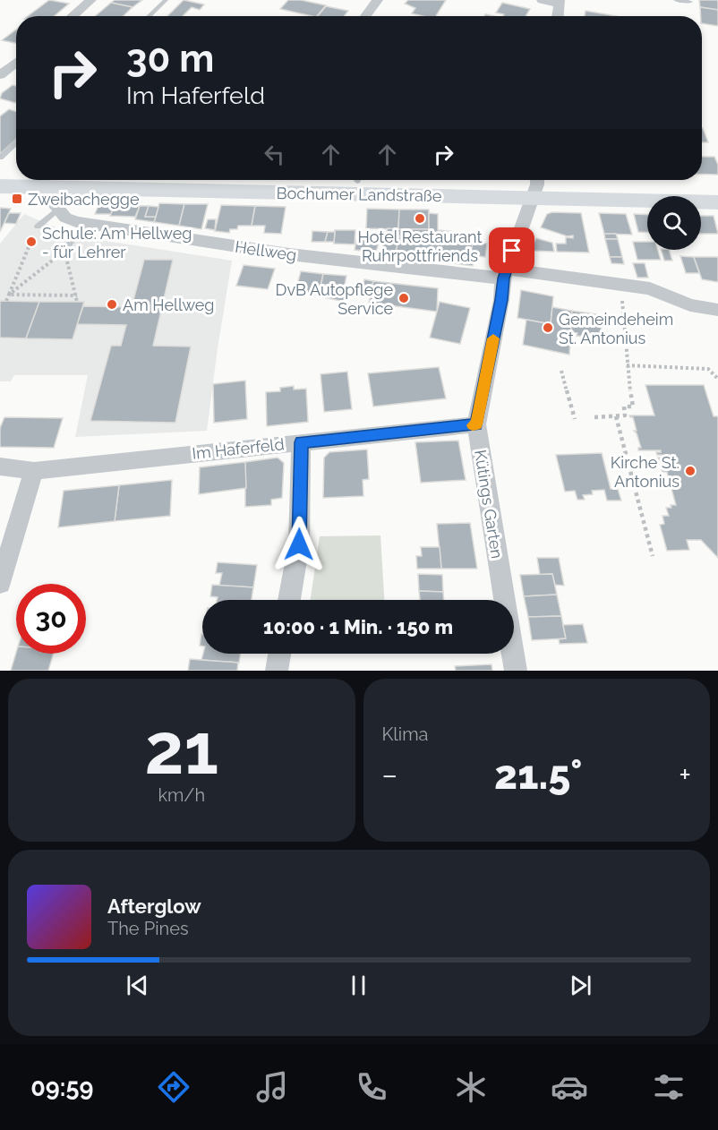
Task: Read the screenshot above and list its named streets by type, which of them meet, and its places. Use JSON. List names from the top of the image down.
{
  "streets": {
    "main road": ["Bochumer Landstraße"],
    "street": ["Hellweg", "Im Haferfeld", "Kütings Garten"]
  },
  "crossings": [
    ["Bochumer Landstraße", "Kütings Garten"],
    ["Hellweg", "Kütings Garten"],
    ["Im Haferfeld", "Kütings Garten"]
  ],
  "places": {
    "transit": ["Zweibachegge"],
    "other": [
      "Hotel Restaurant Ruhrpottfriends",
      "Schule: Am Hellweg - für Lehrer",
      "DvB Autopflege Service",
      "Am Hellweg",
      "Gemeindeheim St. Antonius",
      "Kirche St. Antonius"
    ]
  },
  "page": {
    "turn": ["30 m", "Im Haferfeld"],
    "limit": "30",
    "trip": "10:00 · 1 Min. · 150 m",
    "tile": [
      ["21", "km/h"],
      "Klima"
    ],
    "heat": ["−", "21.5°", "+"],
    "song": ["Afterglow", "The Pines"],
    "tabs": "09:59"
  }
}
